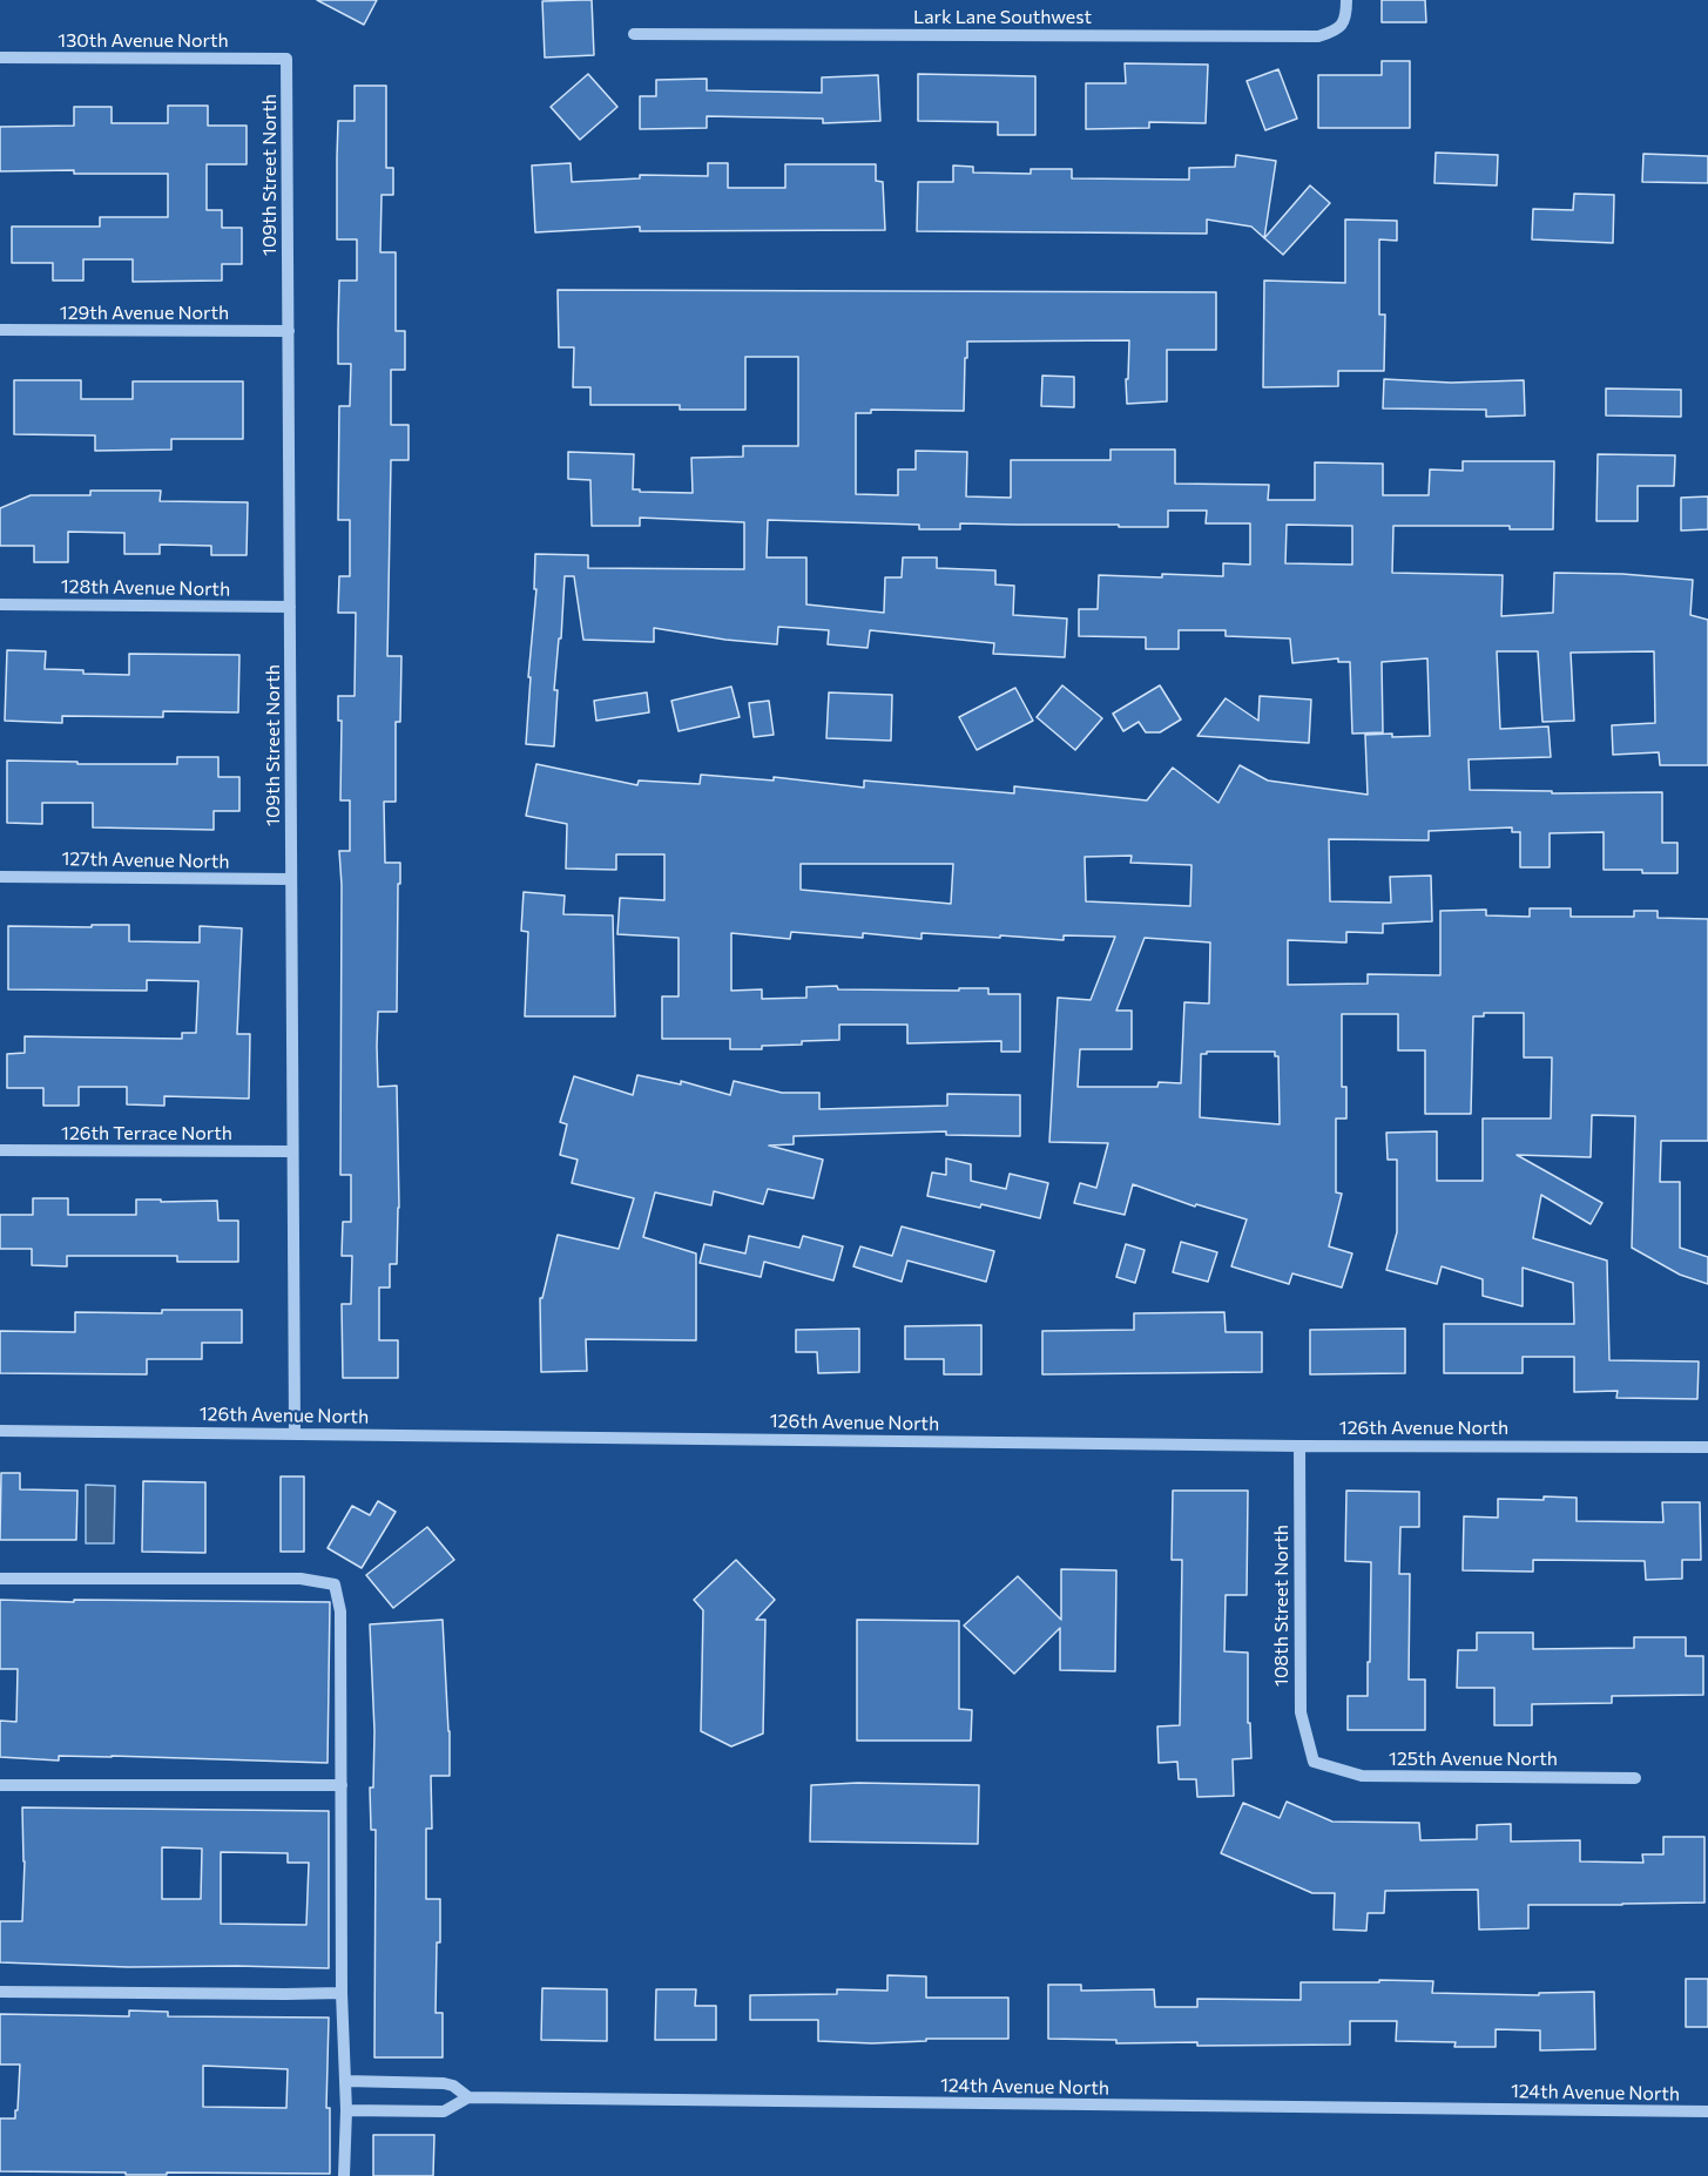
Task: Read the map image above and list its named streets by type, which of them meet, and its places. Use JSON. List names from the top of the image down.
{
  "streets": {
    "street": [
      "Lark Lane Southwest",
      "130th Avenue North",
      "109th Street North",
      "129th Avenue North",
      "128th Avenue North",
      "127th Avenue North",
      "126th Terrace North",
      "126th Avenue North",
      "108th Street North",
      "125th Avenue North",
      "124th Avenue North"
    ]
  },
  "crossings": [
    ["130th Avenue North", "109th Street North"],
    ["109th Street North", "129th Avenue North"],
    ["109th Street North", "128th Avenue North"],
    ["109th Street North", "127th Avenue North"],
    ["109th Street North", "126th Terrace North"],
    ["109th Street North", "126th Avenue North"],
    ["126th Avenue North", "108th Street North"],
    ["108th Street North", "125th Avenue North"]
  ]
}
